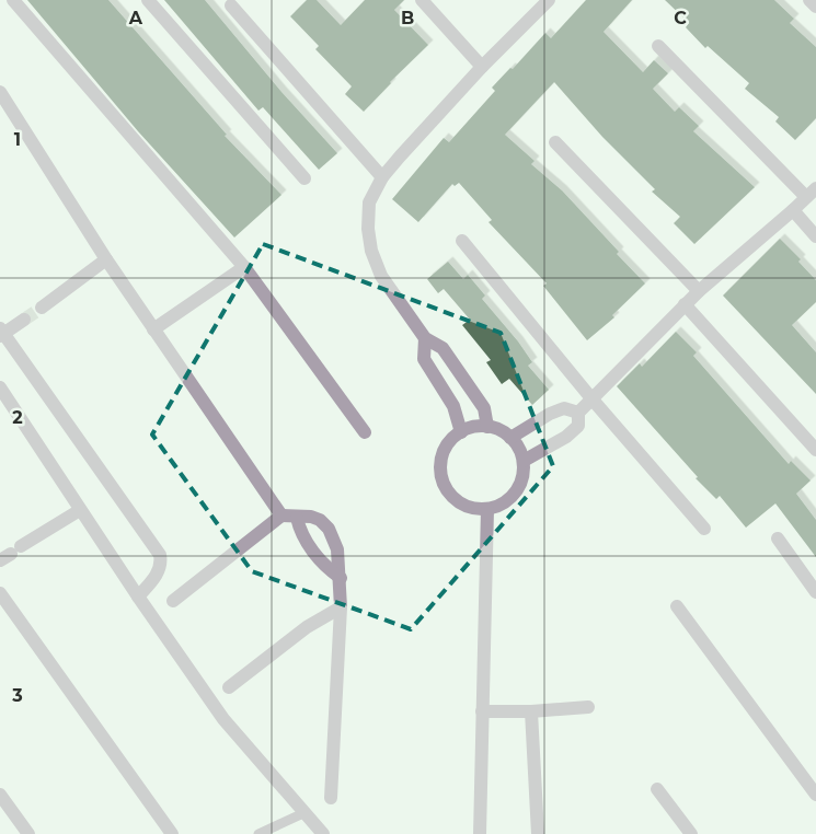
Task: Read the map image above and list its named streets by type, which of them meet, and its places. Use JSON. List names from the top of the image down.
{
  "grid": {
    "columns": ["A", "B", "C"],
    "rows": ["1", "2", "3"]
  }
}
